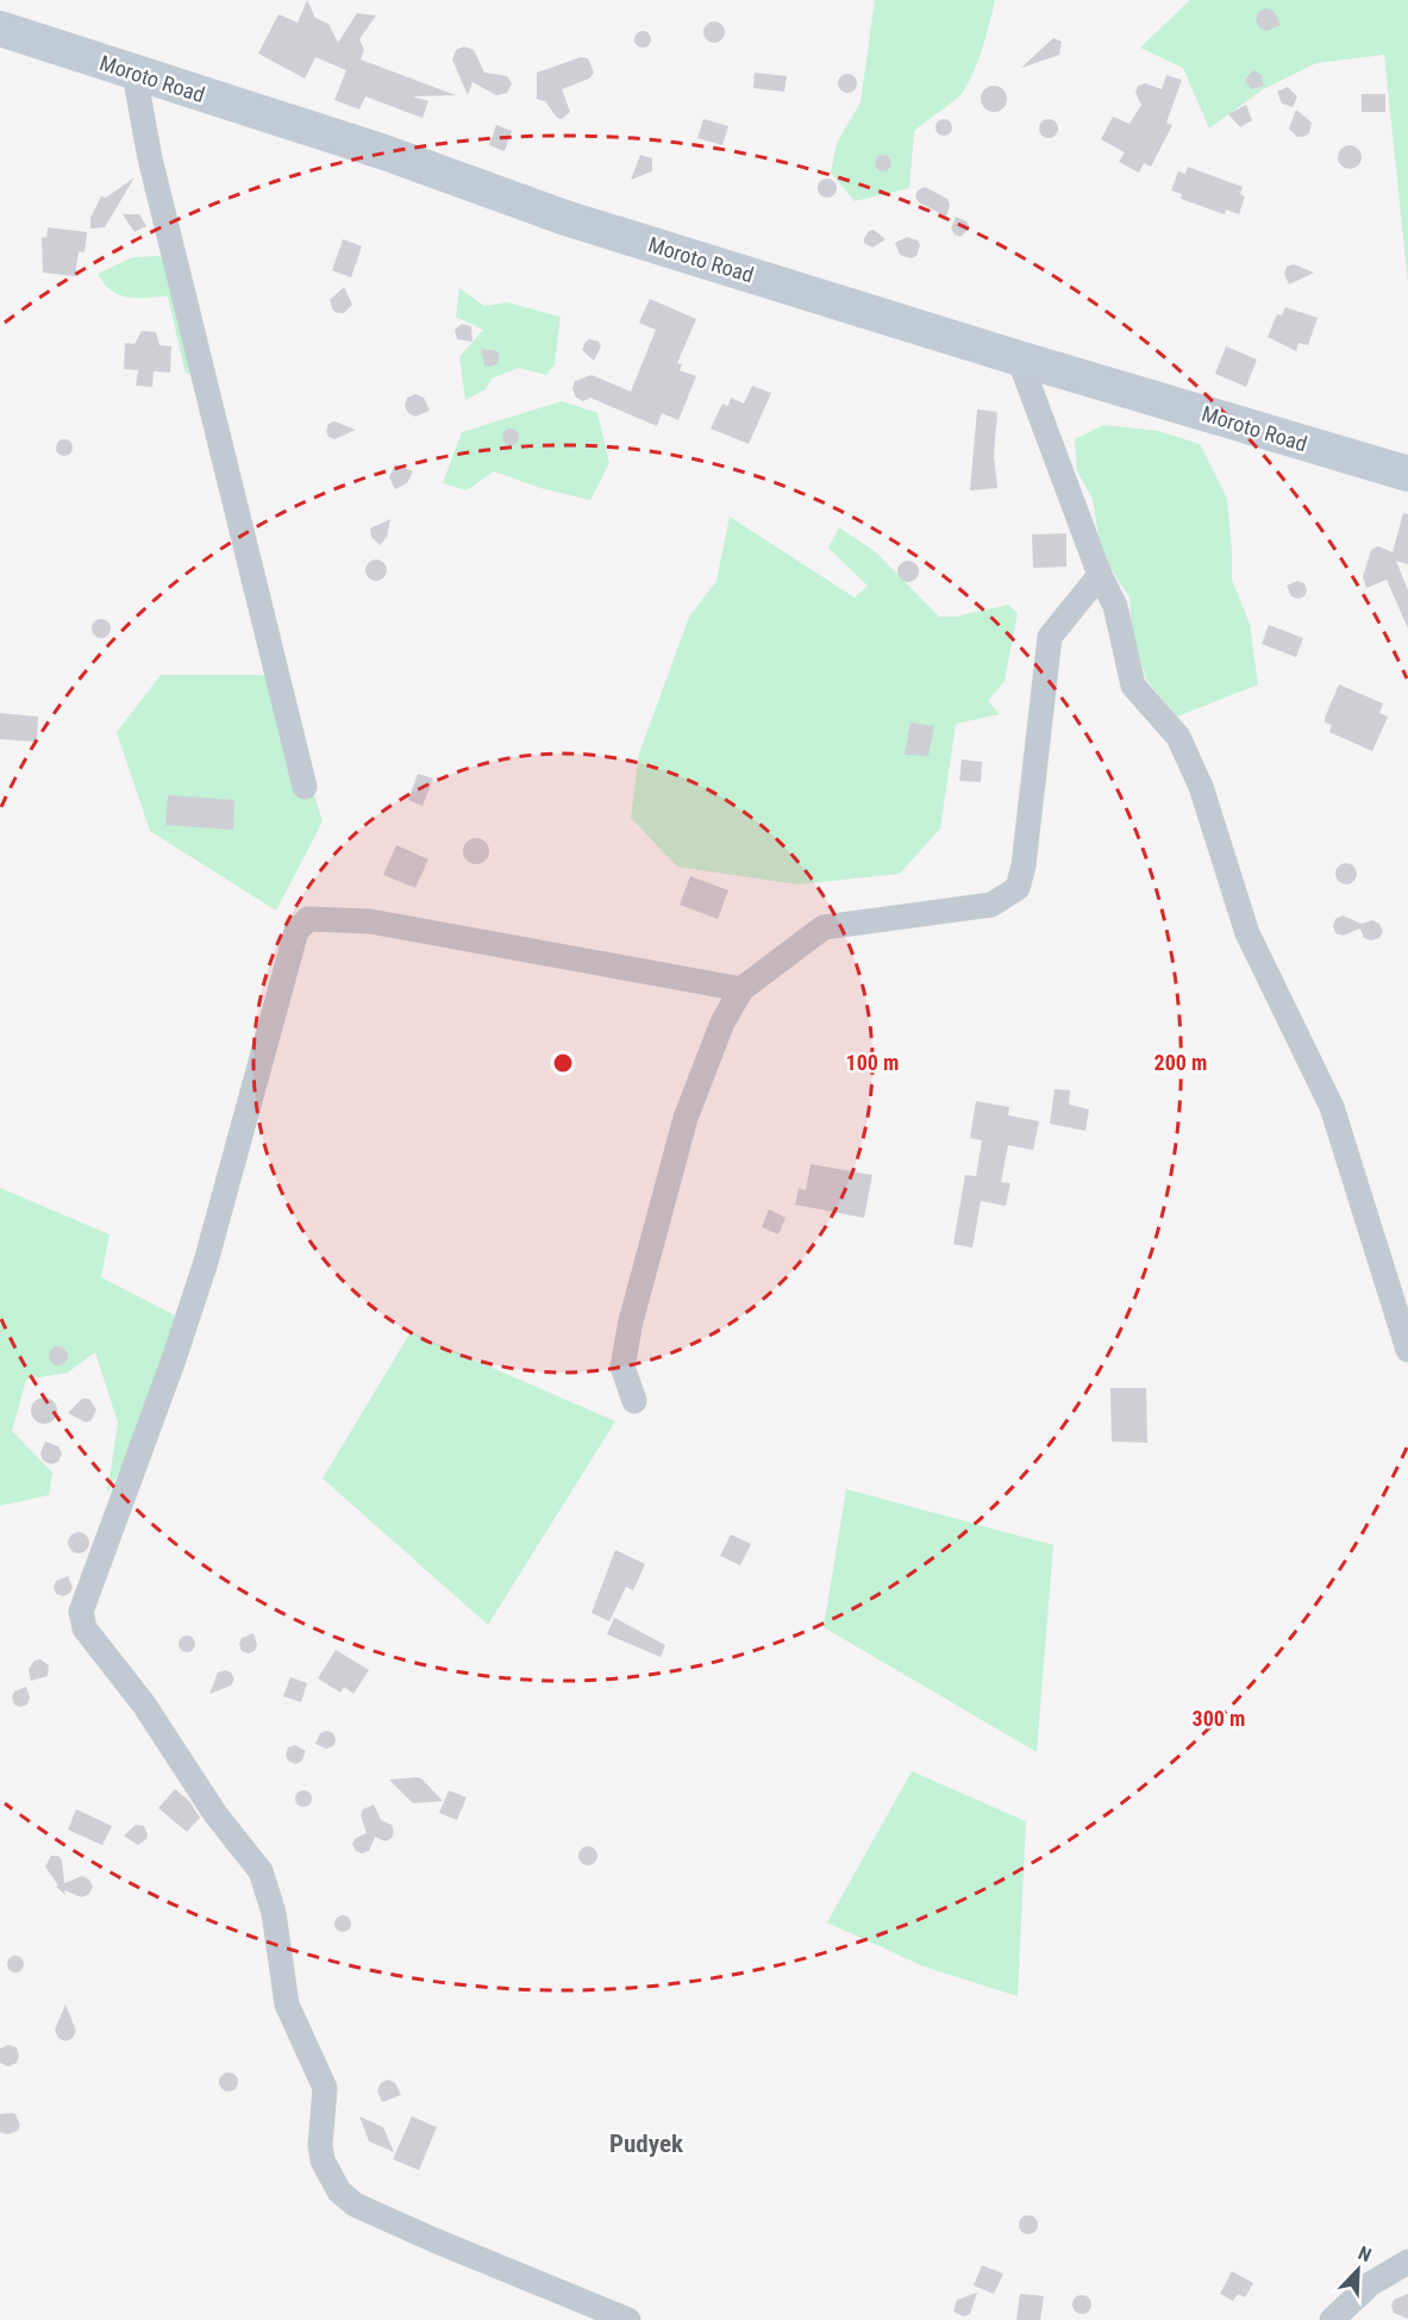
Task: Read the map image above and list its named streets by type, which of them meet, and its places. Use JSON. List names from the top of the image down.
{
  "streets": {
    "main road": ["Moroto Road"]
  },
  "districts": ["Pudyek"],
  "north": "top right",
  "rings": ["100 m", "200 m", "300 m"]
}
